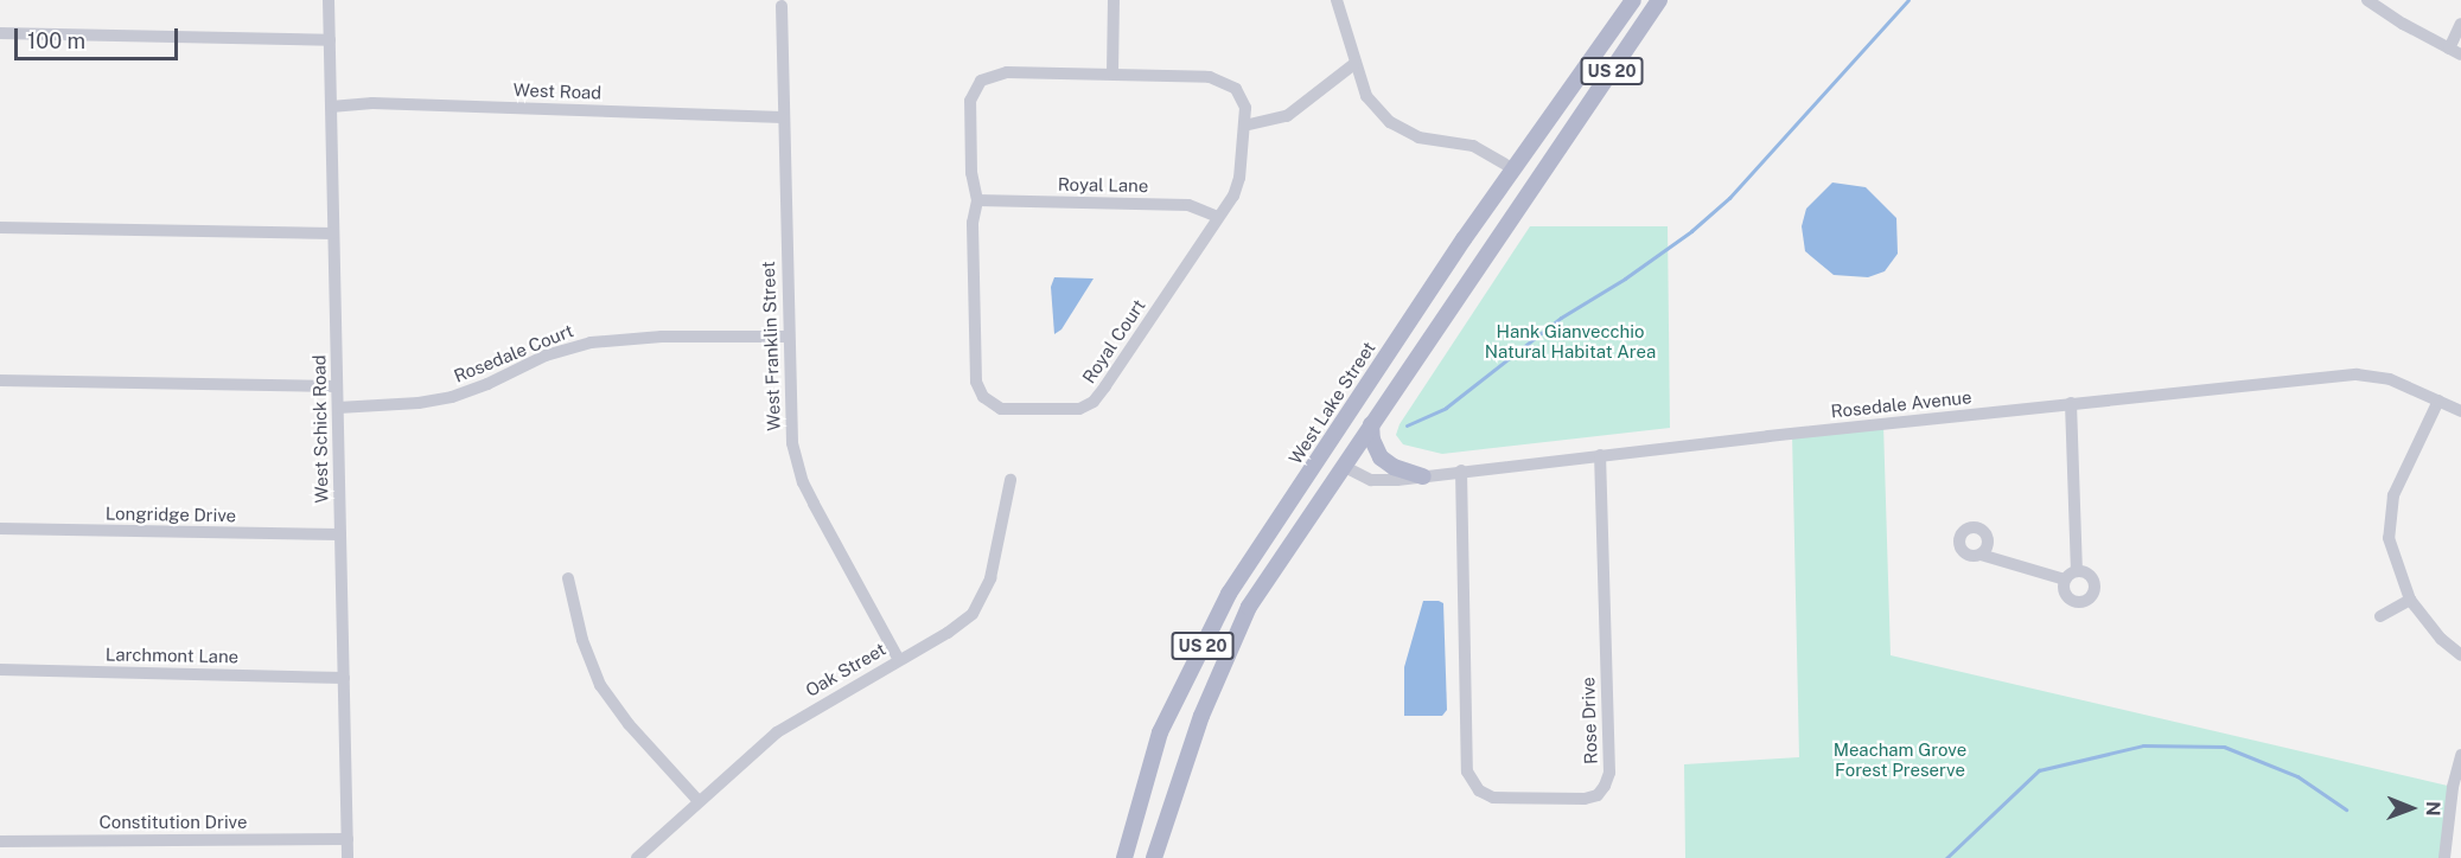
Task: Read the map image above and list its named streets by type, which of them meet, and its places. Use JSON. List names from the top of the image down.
{
  "streets": {
    "main road": ["US 20", "West Lake Street"],
    "street": [
      "West Road",
      "Royal Lane",
      "Royal Court",
      "West Franklin Street",
      "Rosedale Court",
      "Rosedale Avenue",
      "West Schick Road",
      "Longridge Drive",
      "Larchmont Lane",
      "Oak Street",
      "Rose Drive",
      "Constitution Drive"
    ]
  },
  "crossings": [
    ["US 20", "Rosedale Avenue"],
    ["West Road", "West Franklin Street"],
    ["West Road", "West Schick Road"],
    ["Royal Lane", "Royal Court"],
    ["West Franklin Street", "Rosedale Court"],
    ["West Franklin Street", "Oak Street"],
    ["Rosedale Court", "West Schick Road"],
    ["Rosedale Avenue", "Rose Drive"],
    ["West Schick Road", "Longridge Drive"],
    ["West Schick Road", "Larchmont Lane"],
    ["West Schick Road", "Constitution Drive"]
  ],
  "parks": ["Hank Gianvecchio Natural Habitat Area", "Meacham Grove Forest Preserve"],
  "scale_bar": "100 m",
  "north": "right"
}
